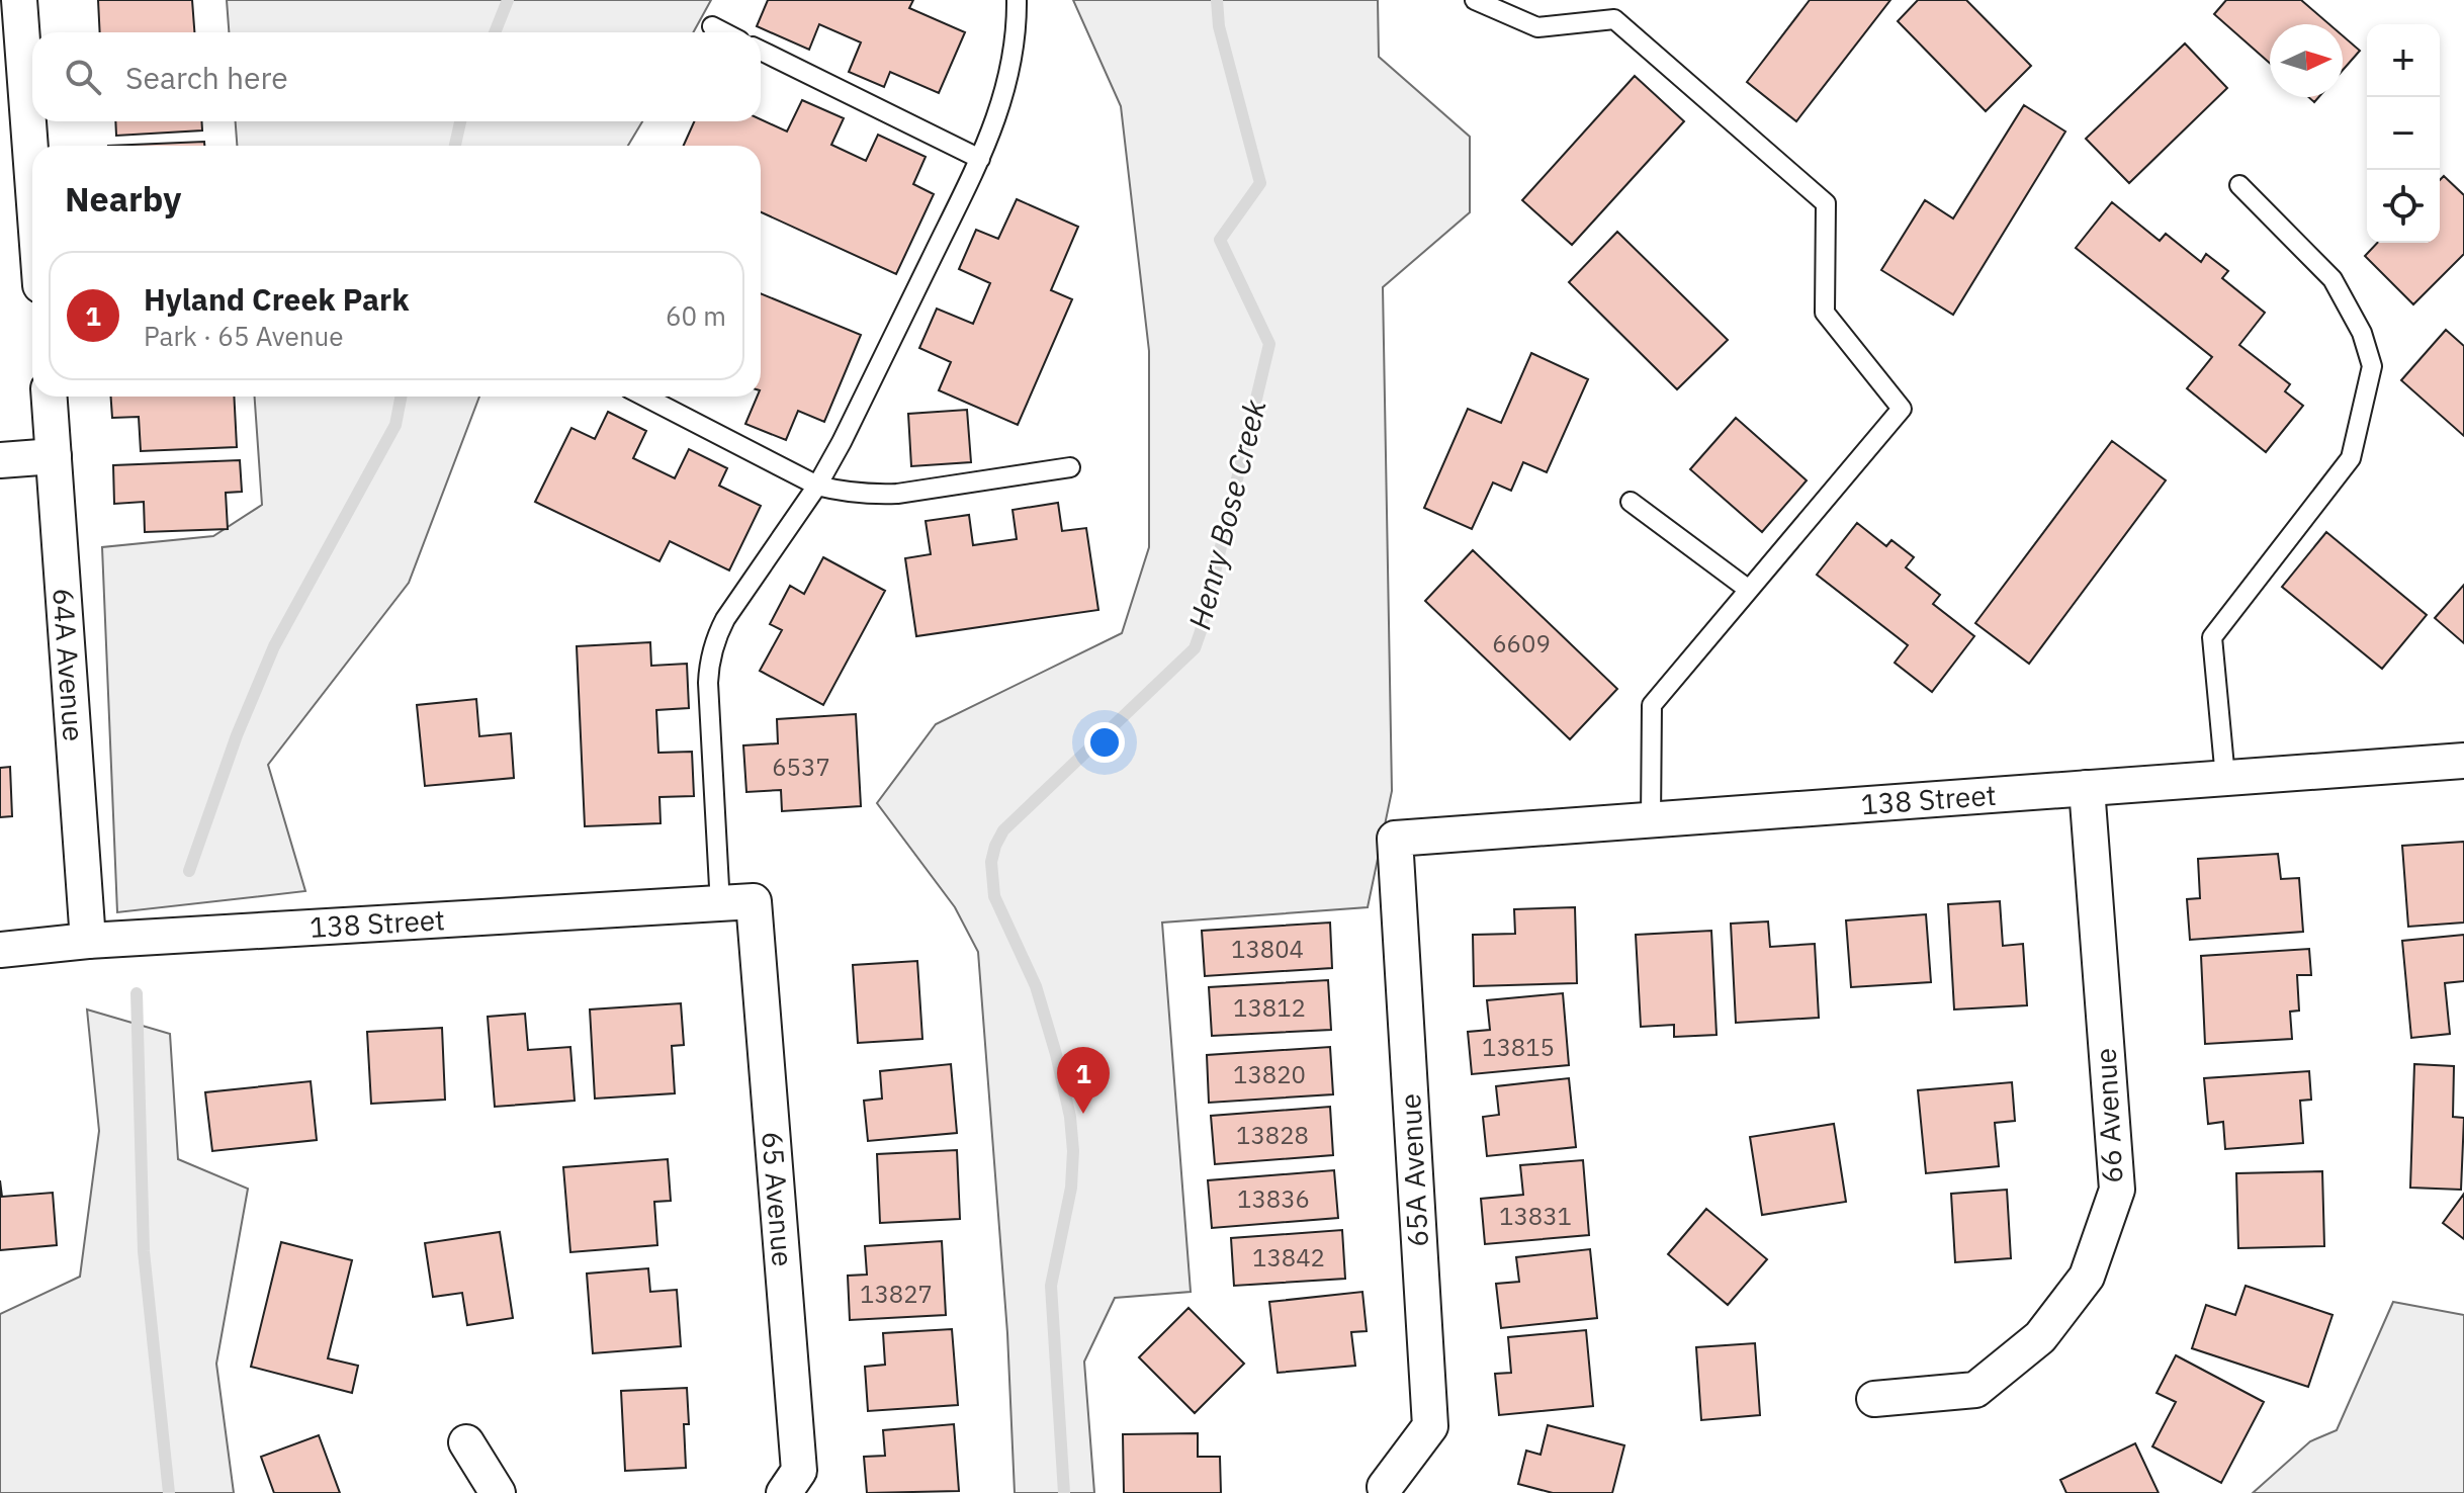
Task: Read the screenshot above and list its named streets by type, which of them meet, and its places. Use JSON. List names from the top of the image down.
{
  "streets": {
    "street": [
      "64A Avenue",
      "138 Street",
      "66 Avenue",
      "65A Avenue",
      "65 Avenue"
    ]
  },
  "crossings": [
    ["64A Avenue", "138 Street"],
    ["138 Street", "66 Avenue"],
    ["138 Street", "65A Avenue"],
    ["138 Street", "65 Avenue"]
  ],
  "water": ["Henry Bose Creek"],
  "house_numbers": [
    "6609",
    "6537",
    "13804",
    "13812",
    "13815",
    "13820",
    "13828",
    "13836",
    "13831",
    "13842",
    "13827"
  ],
  "north": "right",
  "page": {
    "map_buttons": ["+", "−"],
    "search": "Search here",
    "heading": "Nearby",
    "list": [
      {
        "mark": "1",
        "name": "Hyland Creek Park",
        "note": "Park · 65 Avenue",
        "value": "60 m"
      }
    ],
    "pins": "1"
  }
}
